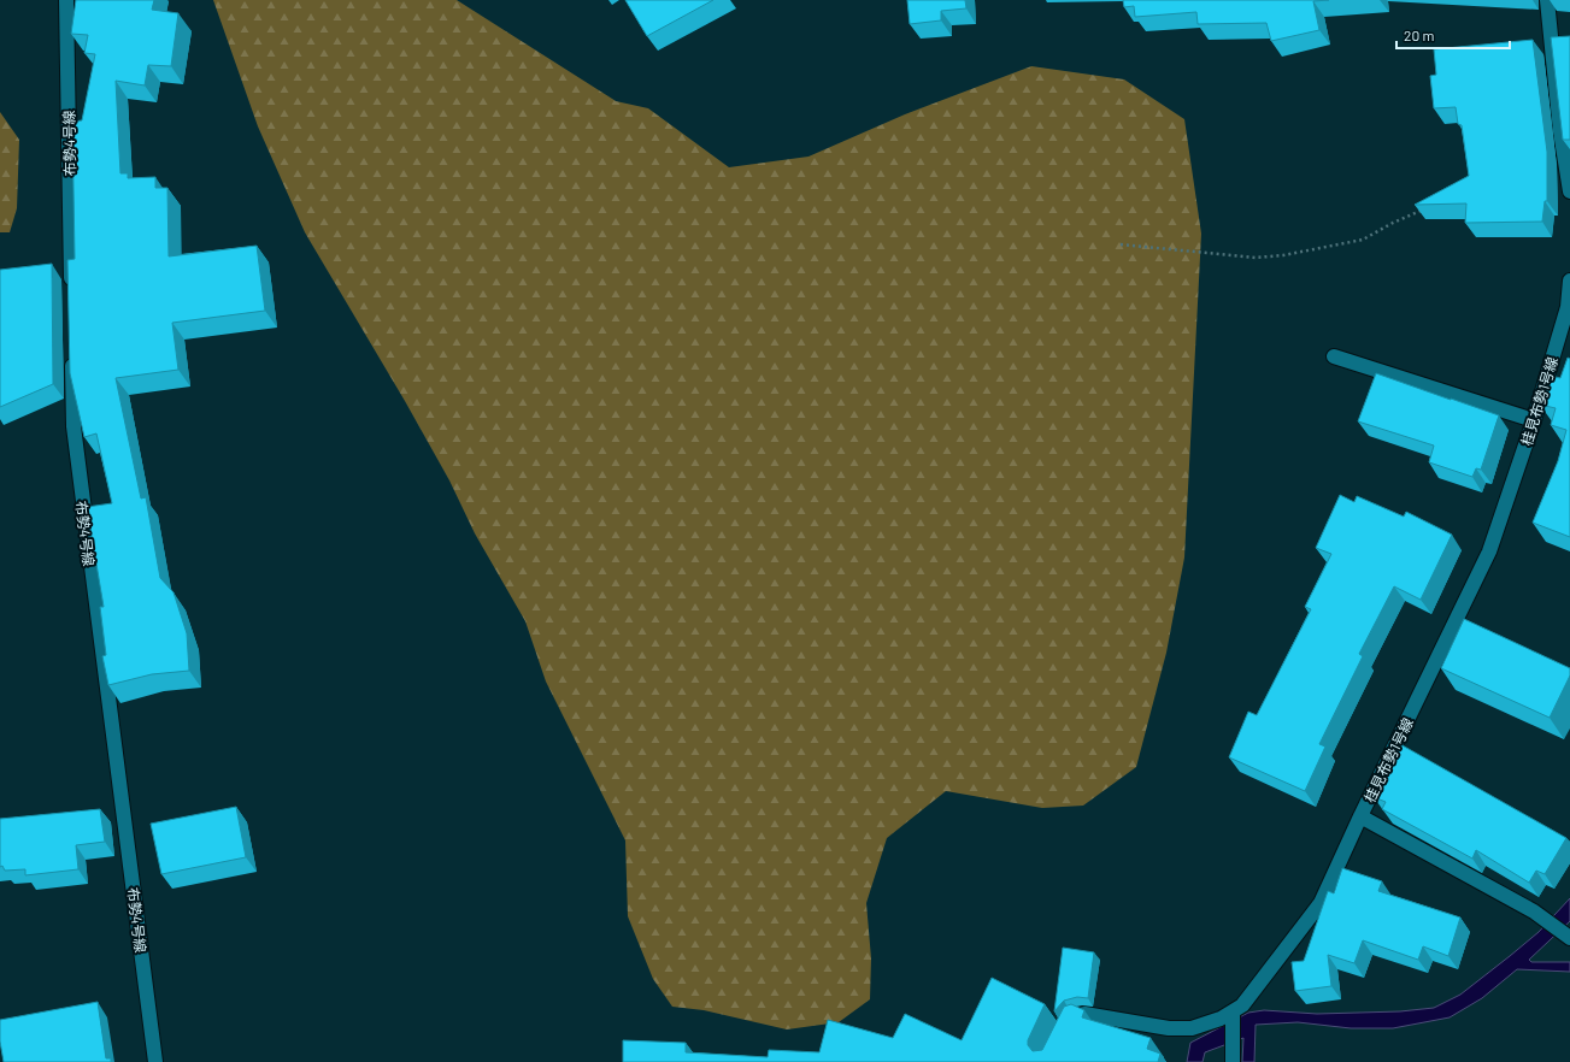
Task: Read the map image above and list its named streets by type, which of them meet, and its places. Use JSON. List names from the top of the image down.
{
  "streets": {
    "street": ["布勢4号線", "桂見布勢1号線"]
  },
  "scale_bar": "20 m"
}
